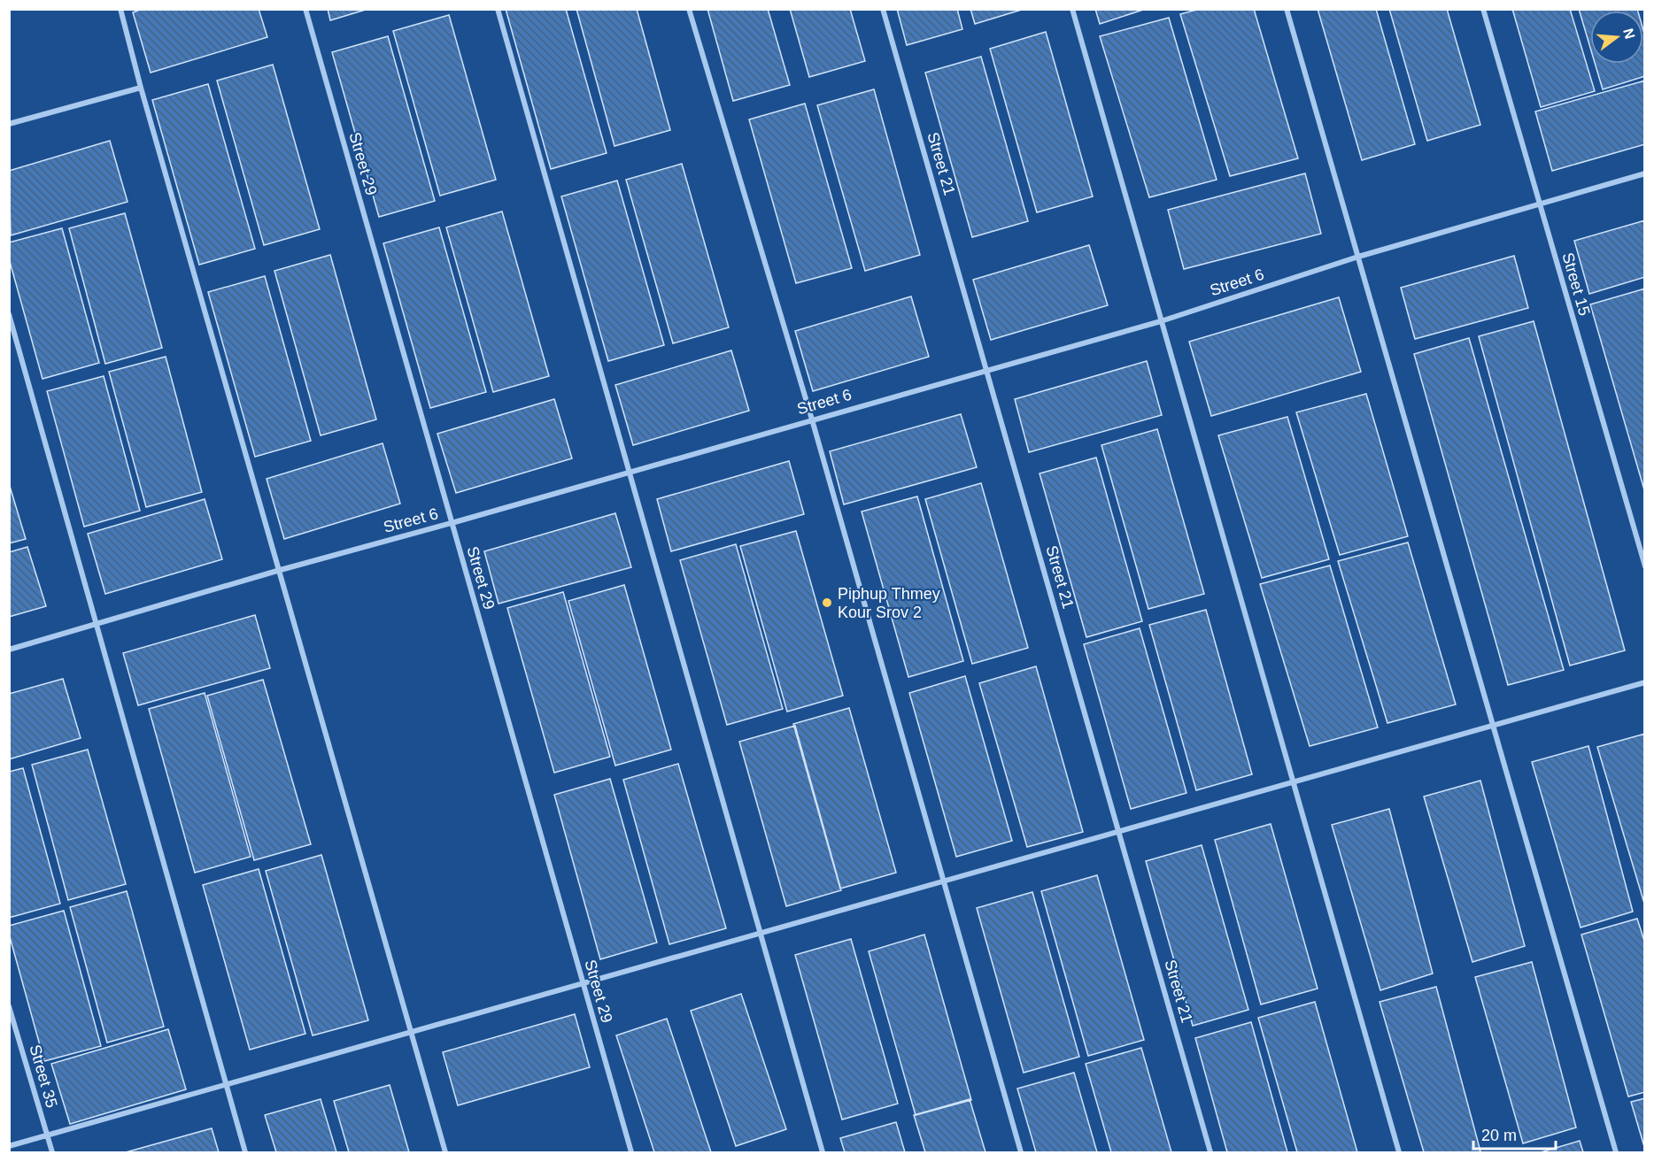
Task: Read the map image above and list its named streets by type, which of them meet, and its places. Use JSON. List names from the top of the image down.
{
  "streets": {
    "street": [
      "Street 29",
      "Street 21",
      "Street 6",
      "Street 15",
      "Street 35"
    ]
  },
  "crossings": [
    ["Street 29", "Street 6"],
    ["Street 21", "Street 6"],
    ["Street 6", "Street 15"]
  ],
  "places": ["Piphup Thmey Kour Srov 2"],
  "scale_bar": "20 m",
  "north": "right"
}
